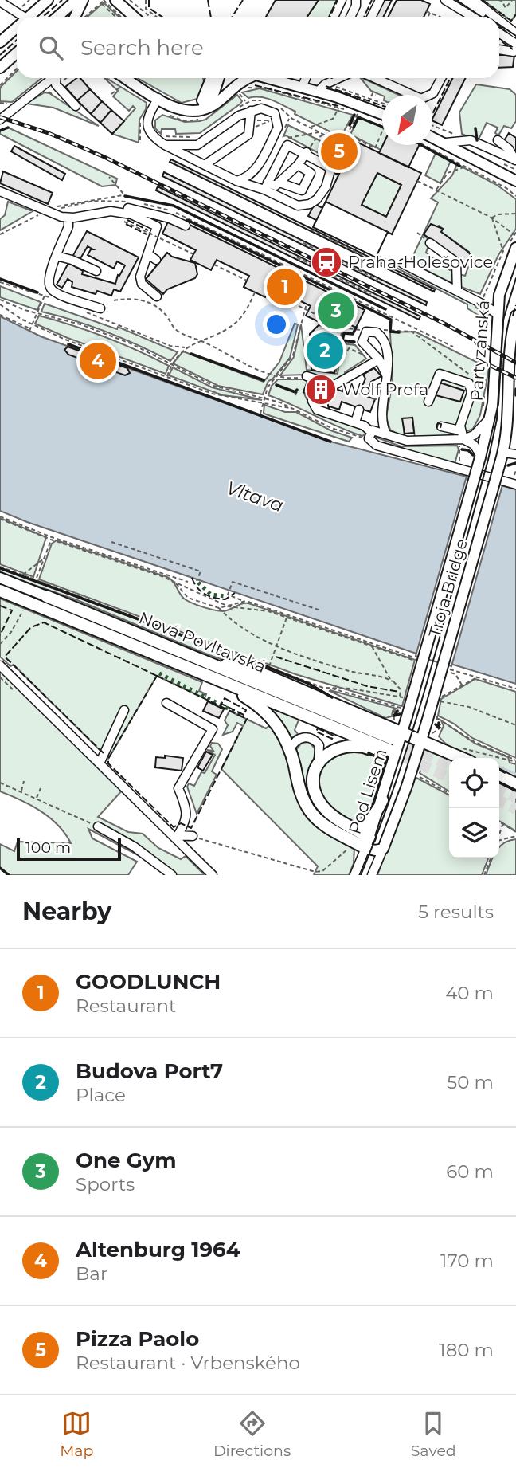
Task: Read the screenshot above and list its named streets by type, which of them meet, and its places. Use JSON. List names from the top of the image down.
{
  "streets": {
    "highway": ["Nová Povltavská"],
    "main road": ["Partyzánská", "Troja Bridge", "Pod Lisem"]
  },
  "crossings": [
    ["Partyzánská", "Troja Bridge"],
    ["Troja Bridge", "Pod Lisem"]
  ],
  "water": ["Vltava"],
  "places": {
    "station": ["Praha-Holešovice"],
    "building": ["Wolf Prefa"]
  },
  "scale_bar": "100 m",
  "north": "bottom left",
  "page": {
    "search": "Search here",
    "pins": [
      "5",
      "1",
      "3",
      "2",
      "4"
    ],
    "scale": "100 m",
    "heading": ["Nearby", "5 results"],
    "list": [
      {
        "mark": "1",
        "name": "GOODLUNCH",
        "note": "Restaurant",
        "value": "40 m"
      },
      {
        "mark": "2",
        "name": "Budova Port7",
        "note": "Place",
        "value": "50 m"
      },
      {
        "mark": "3",
        "name": "One Gym",
        "note": "Sports",
        "value": "60 m"
      },
      {
        "mark": "4",
        "name": "Altenburg 1964",
        "note": "Bar",
        "value": "170 m"
      },
      {
        "mark": "5",
        "name": "Pizza Paolo",
        "note": "Restaurant · Vrbenského",
        "value": "180 m"
      }
    ],
    "nav": ["Map", "Directions", "Saved"]
  }
}
